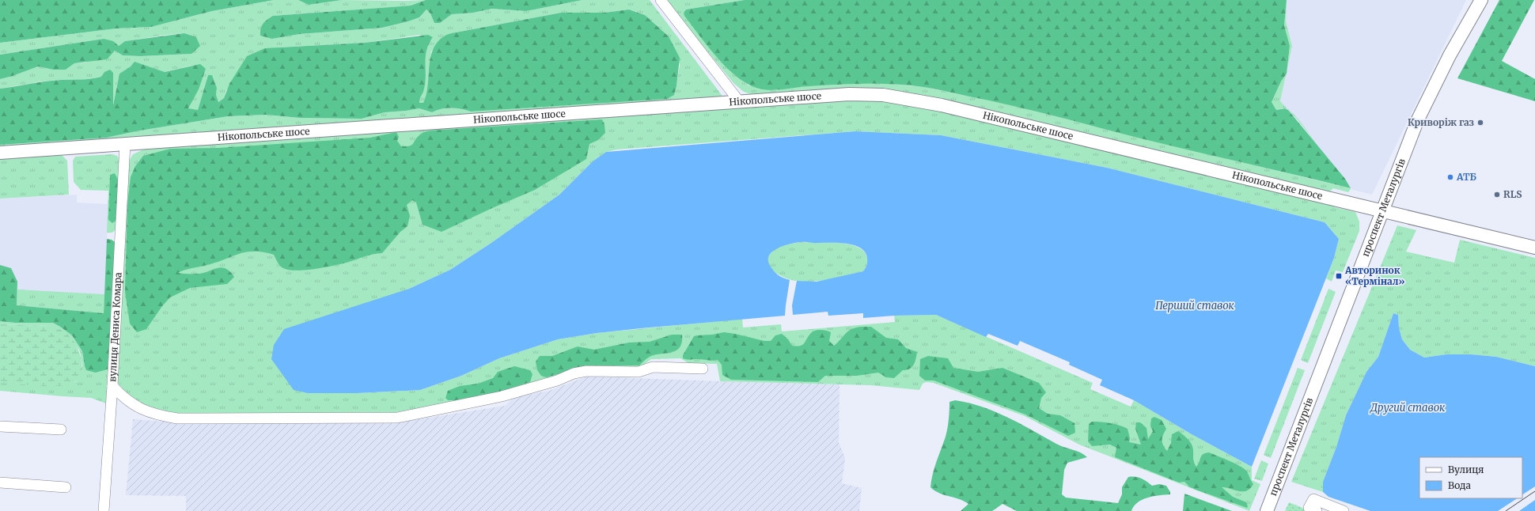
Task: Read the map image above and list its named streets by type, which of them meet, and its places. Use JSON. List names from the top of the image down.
{
  "streets": {
    "main road": ["Нікопольське шосе", "проспект Металургів"],
    "street": ["вулиця Дениса Комара"]
  },
  "crossings": [
    ["Нікопольське шосе", "проспект Металургів"],
    ["Нікопольське шосе", "вулиця Дениса Комара"]
  ],
  "water": ["Перший ставок", "Другий ставок"],
  "places": {
    "other": ["Криворіж газ", "АТБ", "RLS"],
    "transit": ["Авторинок «Термінал»"]
  },
  "legend": ["Вулиця", "Вода"]
}
